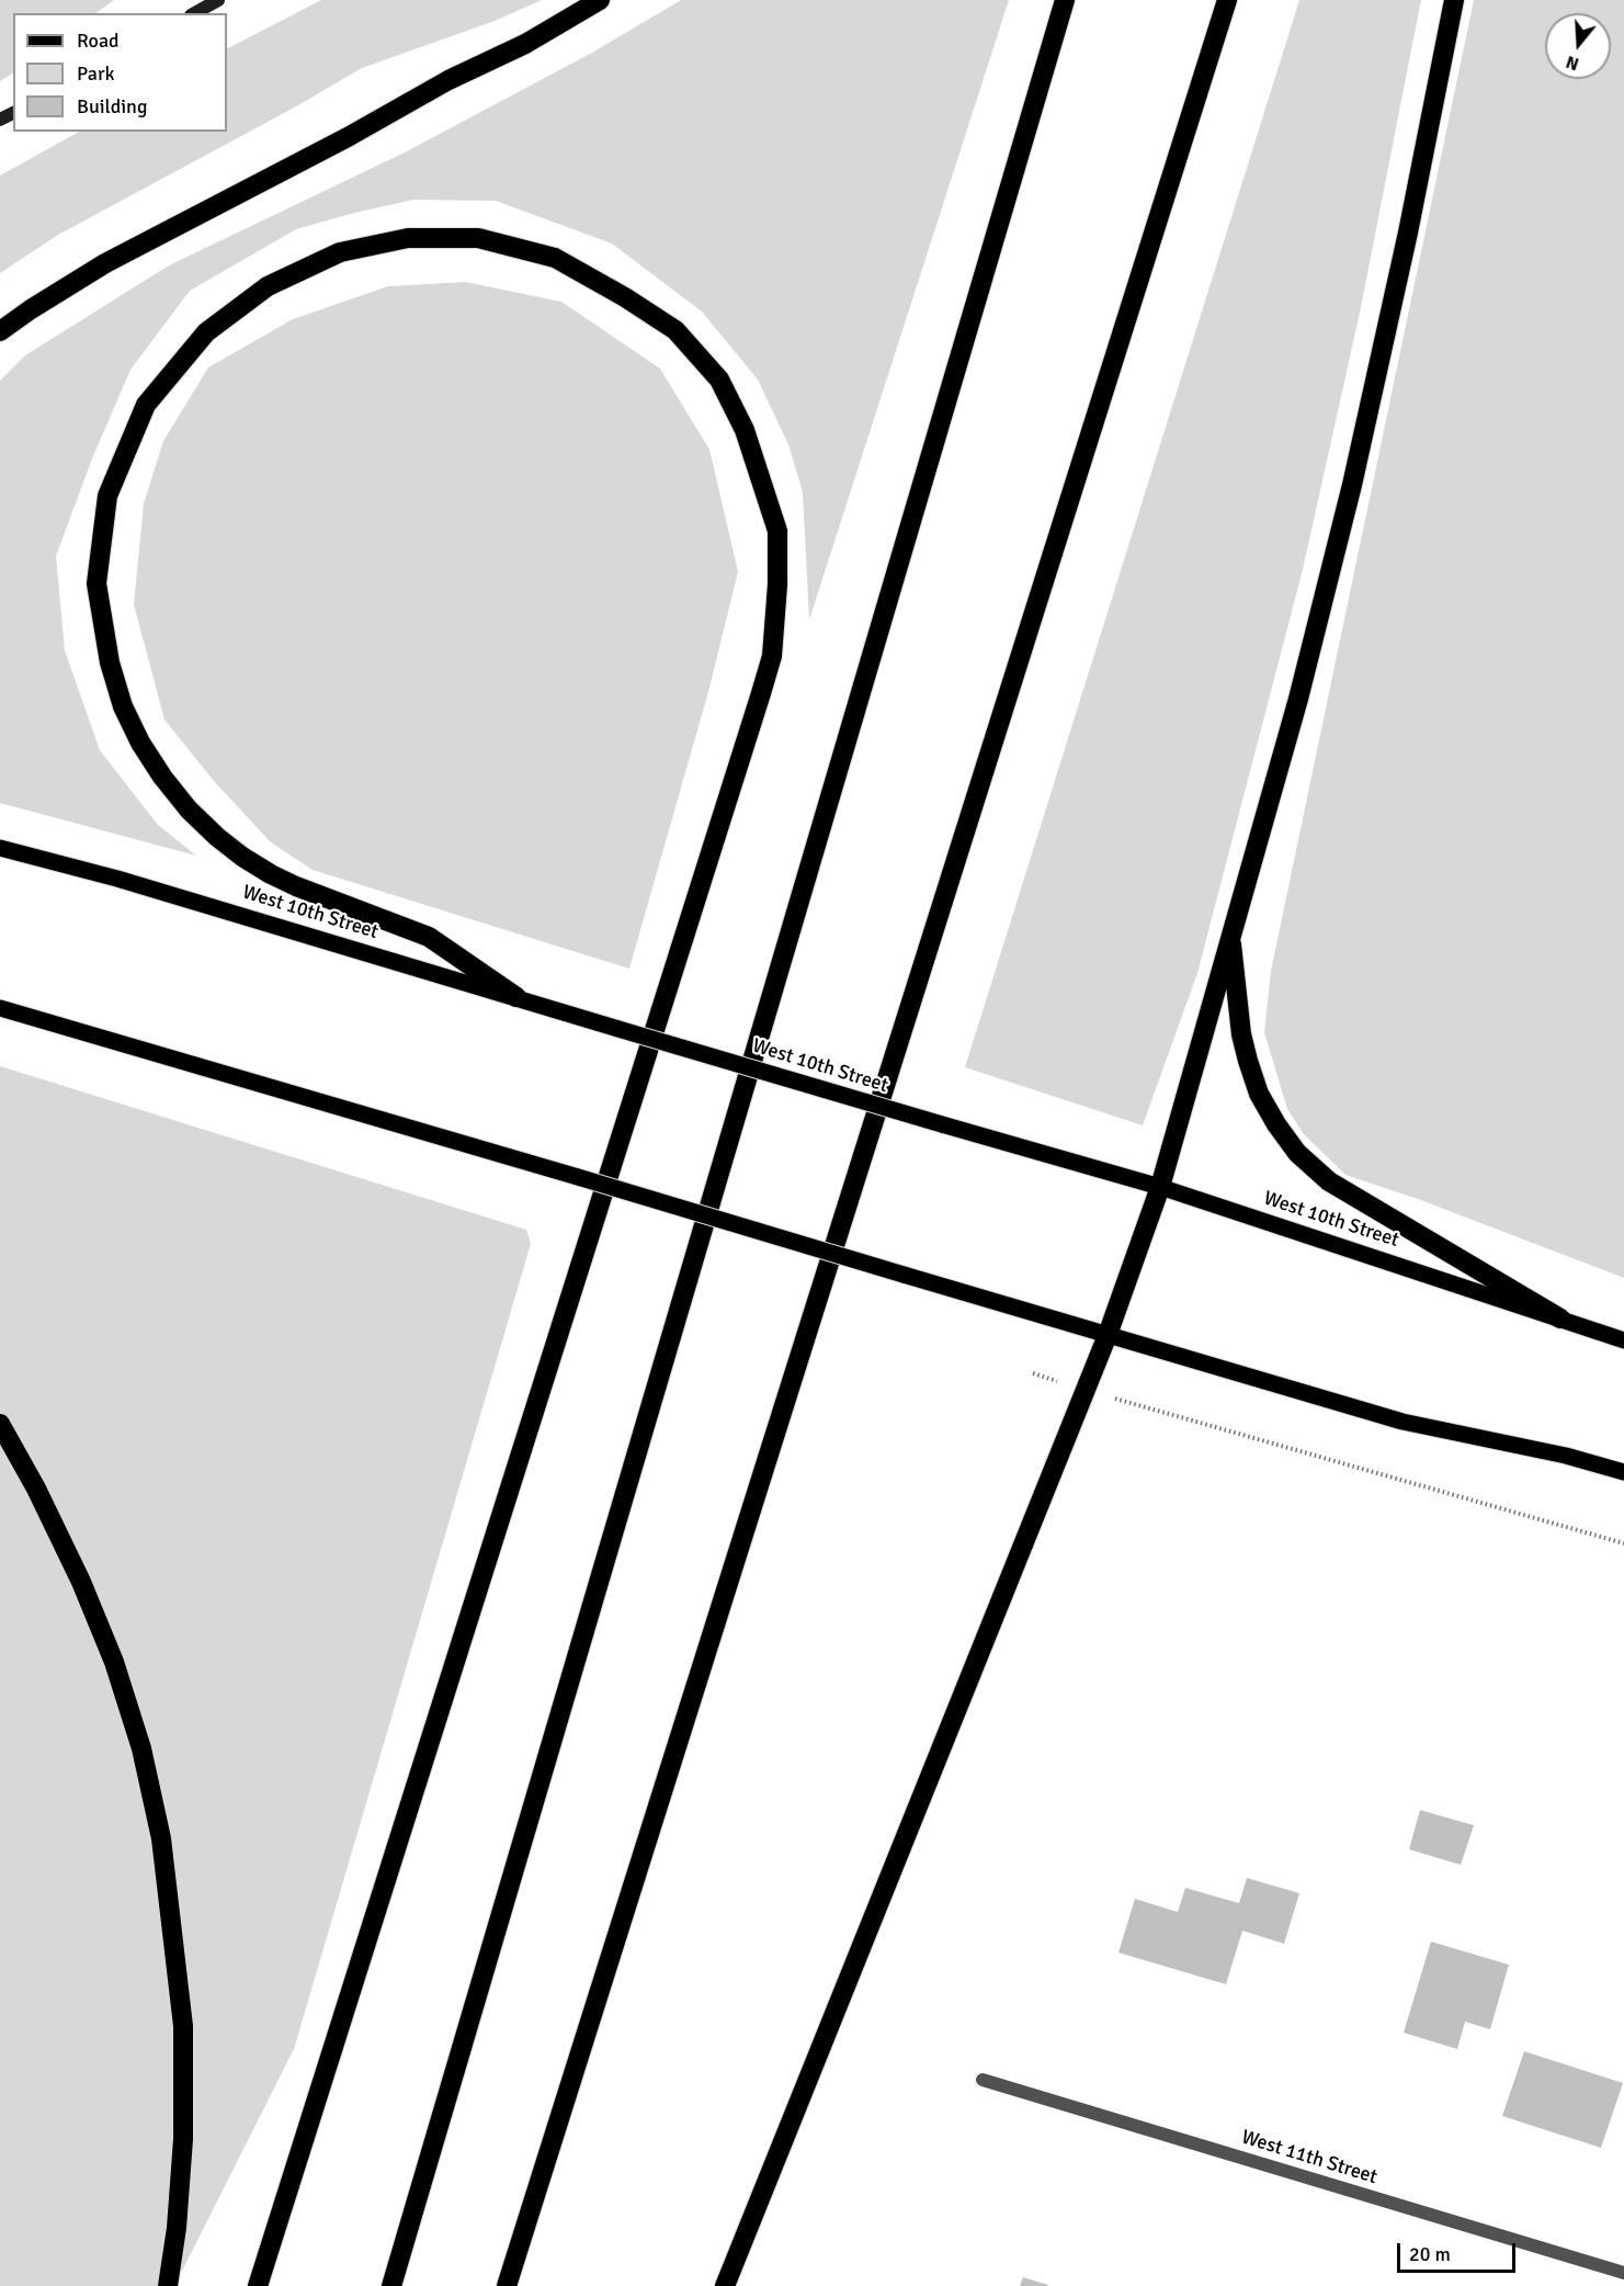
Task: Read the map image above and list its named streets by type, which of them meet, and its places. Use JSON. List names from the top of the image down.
{
  "streets": {
    "main road": ["West 10th Street"],
    "street": ["West 11th Street"]
  },
  "legend": ["Road", "Park", "Building"],
  "scale_bar": "20 m",
  "north": "bottom"
}
